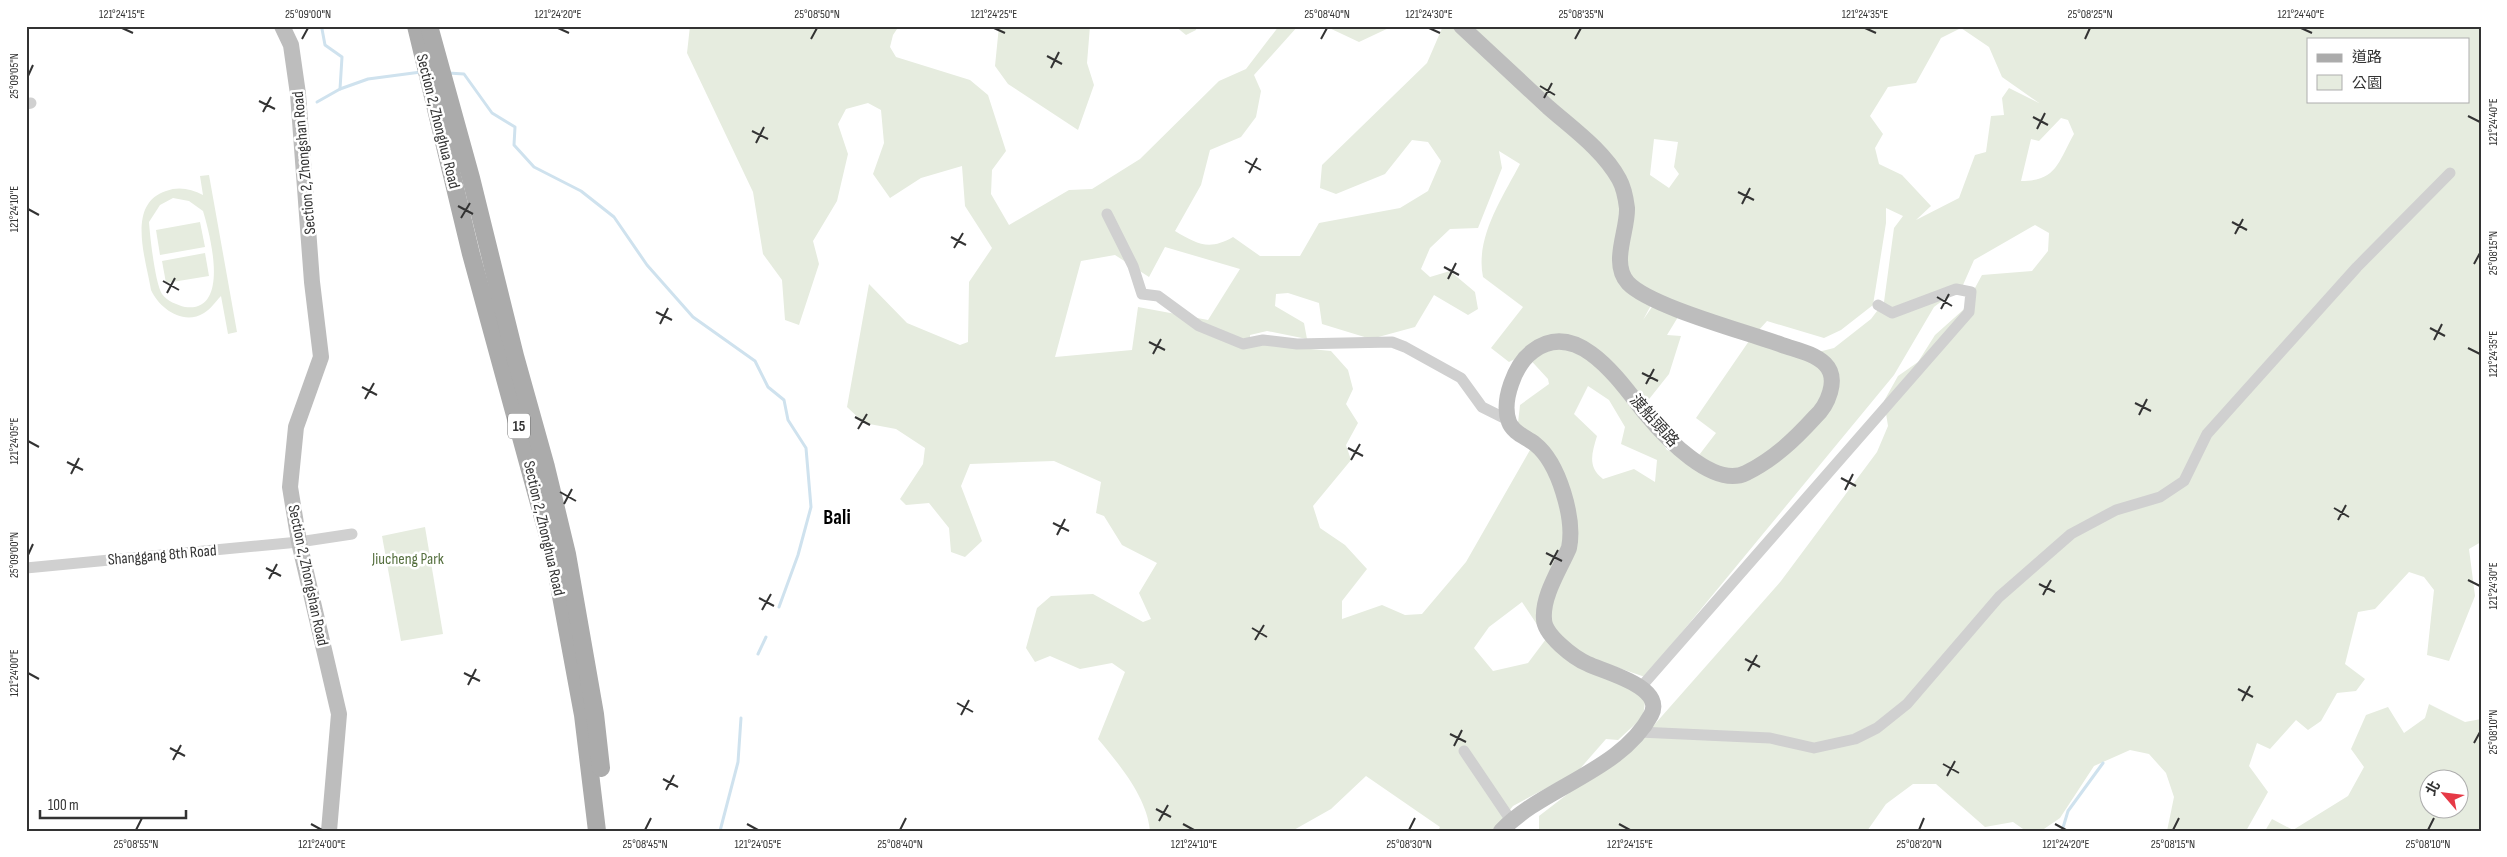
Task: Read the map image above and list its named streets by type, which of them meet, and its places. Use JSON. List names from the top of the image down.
{
  "streets": {
    "main road": ["Section 2, Zhonghua Road", "15"],
    "street": ["Section 2, Zhongshan Road", "渡船頭路", "Shanggang 8th Road"]
  },
  "crossings": [
    ["Section 2, Zhongshan Road", "Shanggang 8th Road"]
  ],
  "districts": ["Bali"],
  "parks": ["Jiucheng Park"],
  "legend": ["道路", "公園"],
  "scale_bar": "100 m",
  "north": "top left",
  "coordinates": [
    "121°24'15\"E",
    "25°09'00\"N",
    "121°24'20\"E",
    "25°08'50\"N",
    "121°24'25\"E",
    "25°08'40\"N",
    "121°24'30\"E",
    "25°08'35\"N",
    "121°24'35\"E",
    "25°08'25\"N",
    "121°24'40\"E",
    "25°09'05\"N",
    "121°24'10\"E",
    "25°08'15\"N",
    "121°24'05\"E",
    "121°24'00\"E",
    "25°08'10\"N",
    "25°08'55\"N",
    "25°08'45\"N",
    "25°08'30\"N",
    "25°08'20\"N"
  ]
}
